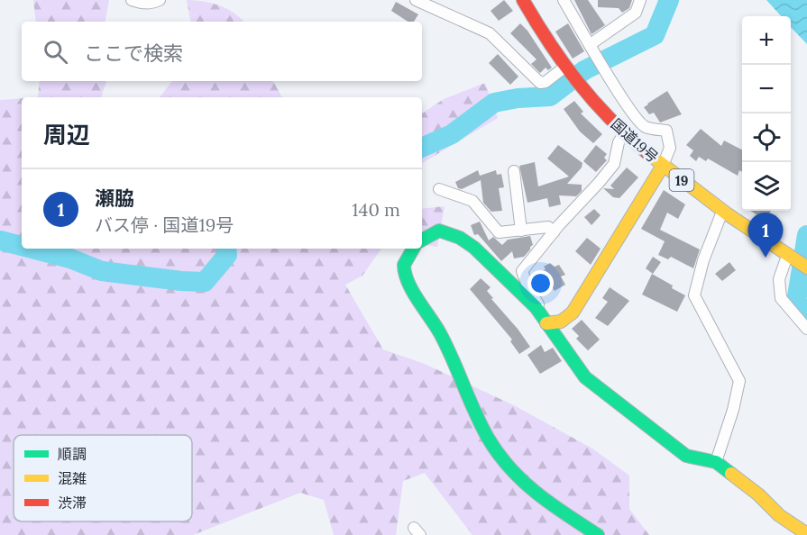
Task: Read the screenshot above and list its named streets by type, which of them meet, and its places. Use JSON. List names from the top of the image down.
{
  "streets": {
    "main road": ["国道19号", "19"]
  },
  "legend": ["順調", "混雑", "渋滞"],
  "page": {
    "map_buttons": ["+", "−"],
    "search": "ここで検索",
    "heading": "周辺",
    "list": [
      {
        "mark": "1",
        "name": "瀬脇",
        "note": "バス停 · 国道19号",
        "value": "140 m"
      }
    ],
    "pins": "1"
  }
}
